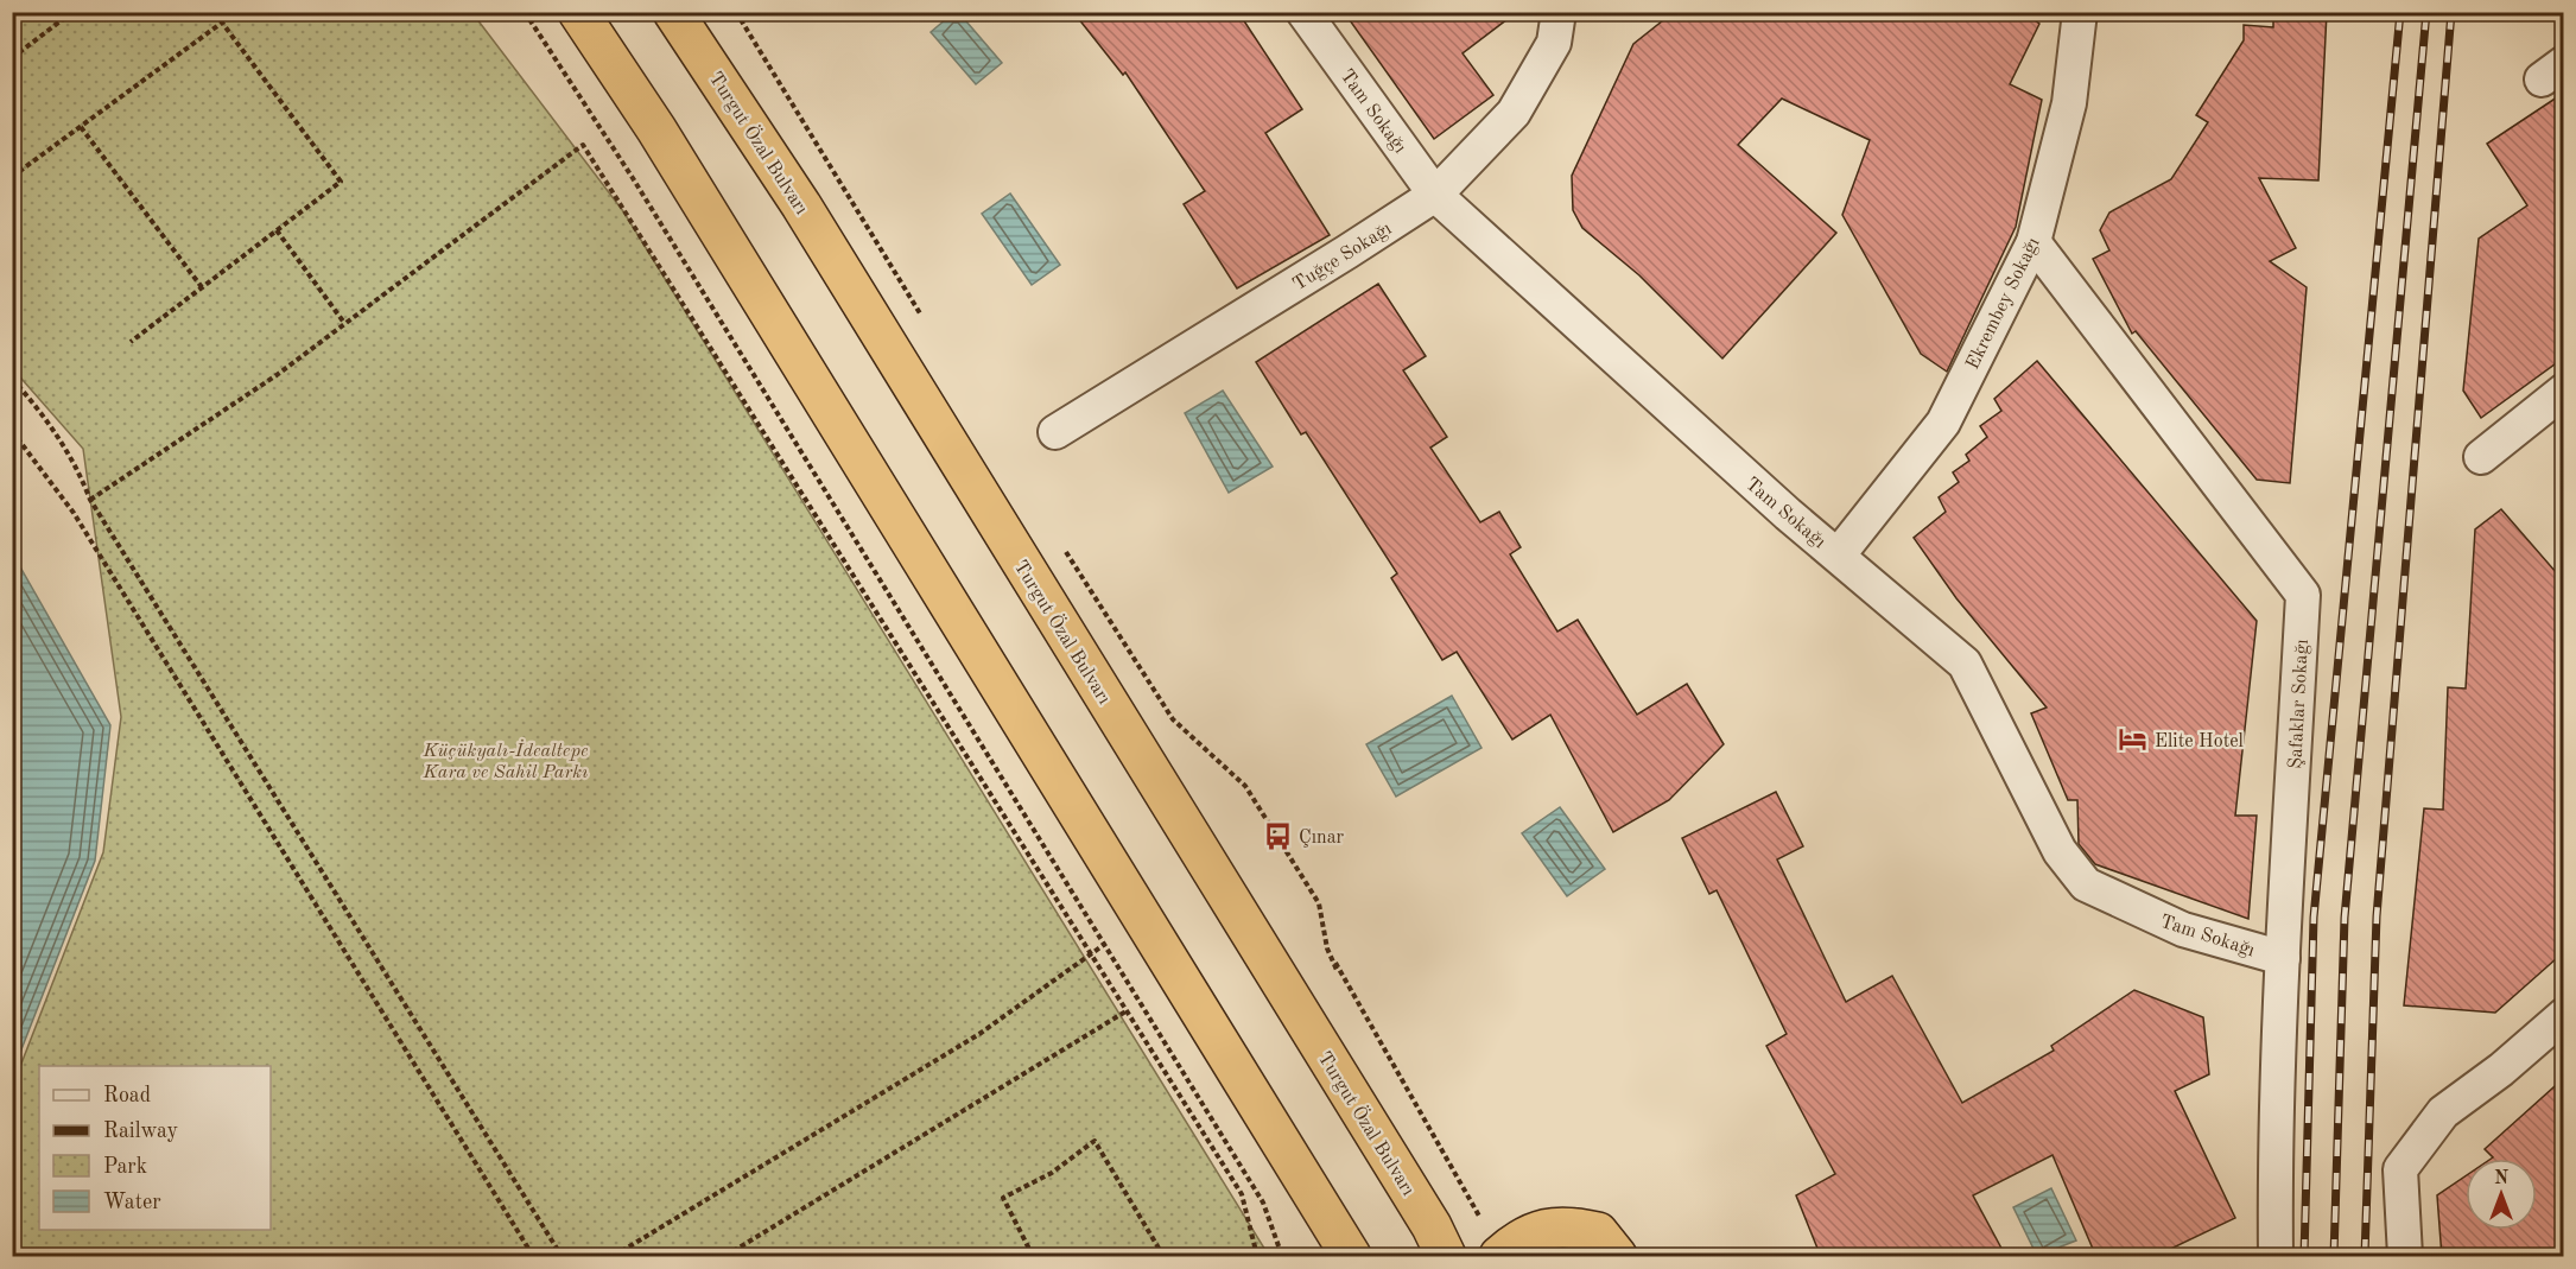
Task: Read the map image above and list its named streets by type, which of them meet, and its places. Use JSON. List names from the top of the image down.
{
  "streets": {
    "highway": ["Turgut Özal Bulvarı"],
    "street": [
      "Tam Sokağı",
      "Tuğçe Sokağı",
      "Ekrembey Sokağı",
      "Şafaklar Sokağı"
    ]
  },
  "crossings": [
    ["Tam Sokağı", "Tuğçe Sokağı"],
    ["Tam Sokağı", "Ekrembey Sokağı"],
    ["Tam Sokağı", "Şafaklar Sokağı"],
    ["Ekrembey Sokağı", "Şafaklar Sokağı"]
  ],
  "parks": ["Küçükyalı-İdealtepe Kara ve Sahil Parkı"],
  "places": {
    "hotel": ["Elite Hotel"],
    "bus stop": ["Çınar"]
  },
  "legend": [
    "Road",
    "Railway",
    "Park",
    "Water"
  ],
  "north": "top"
}
